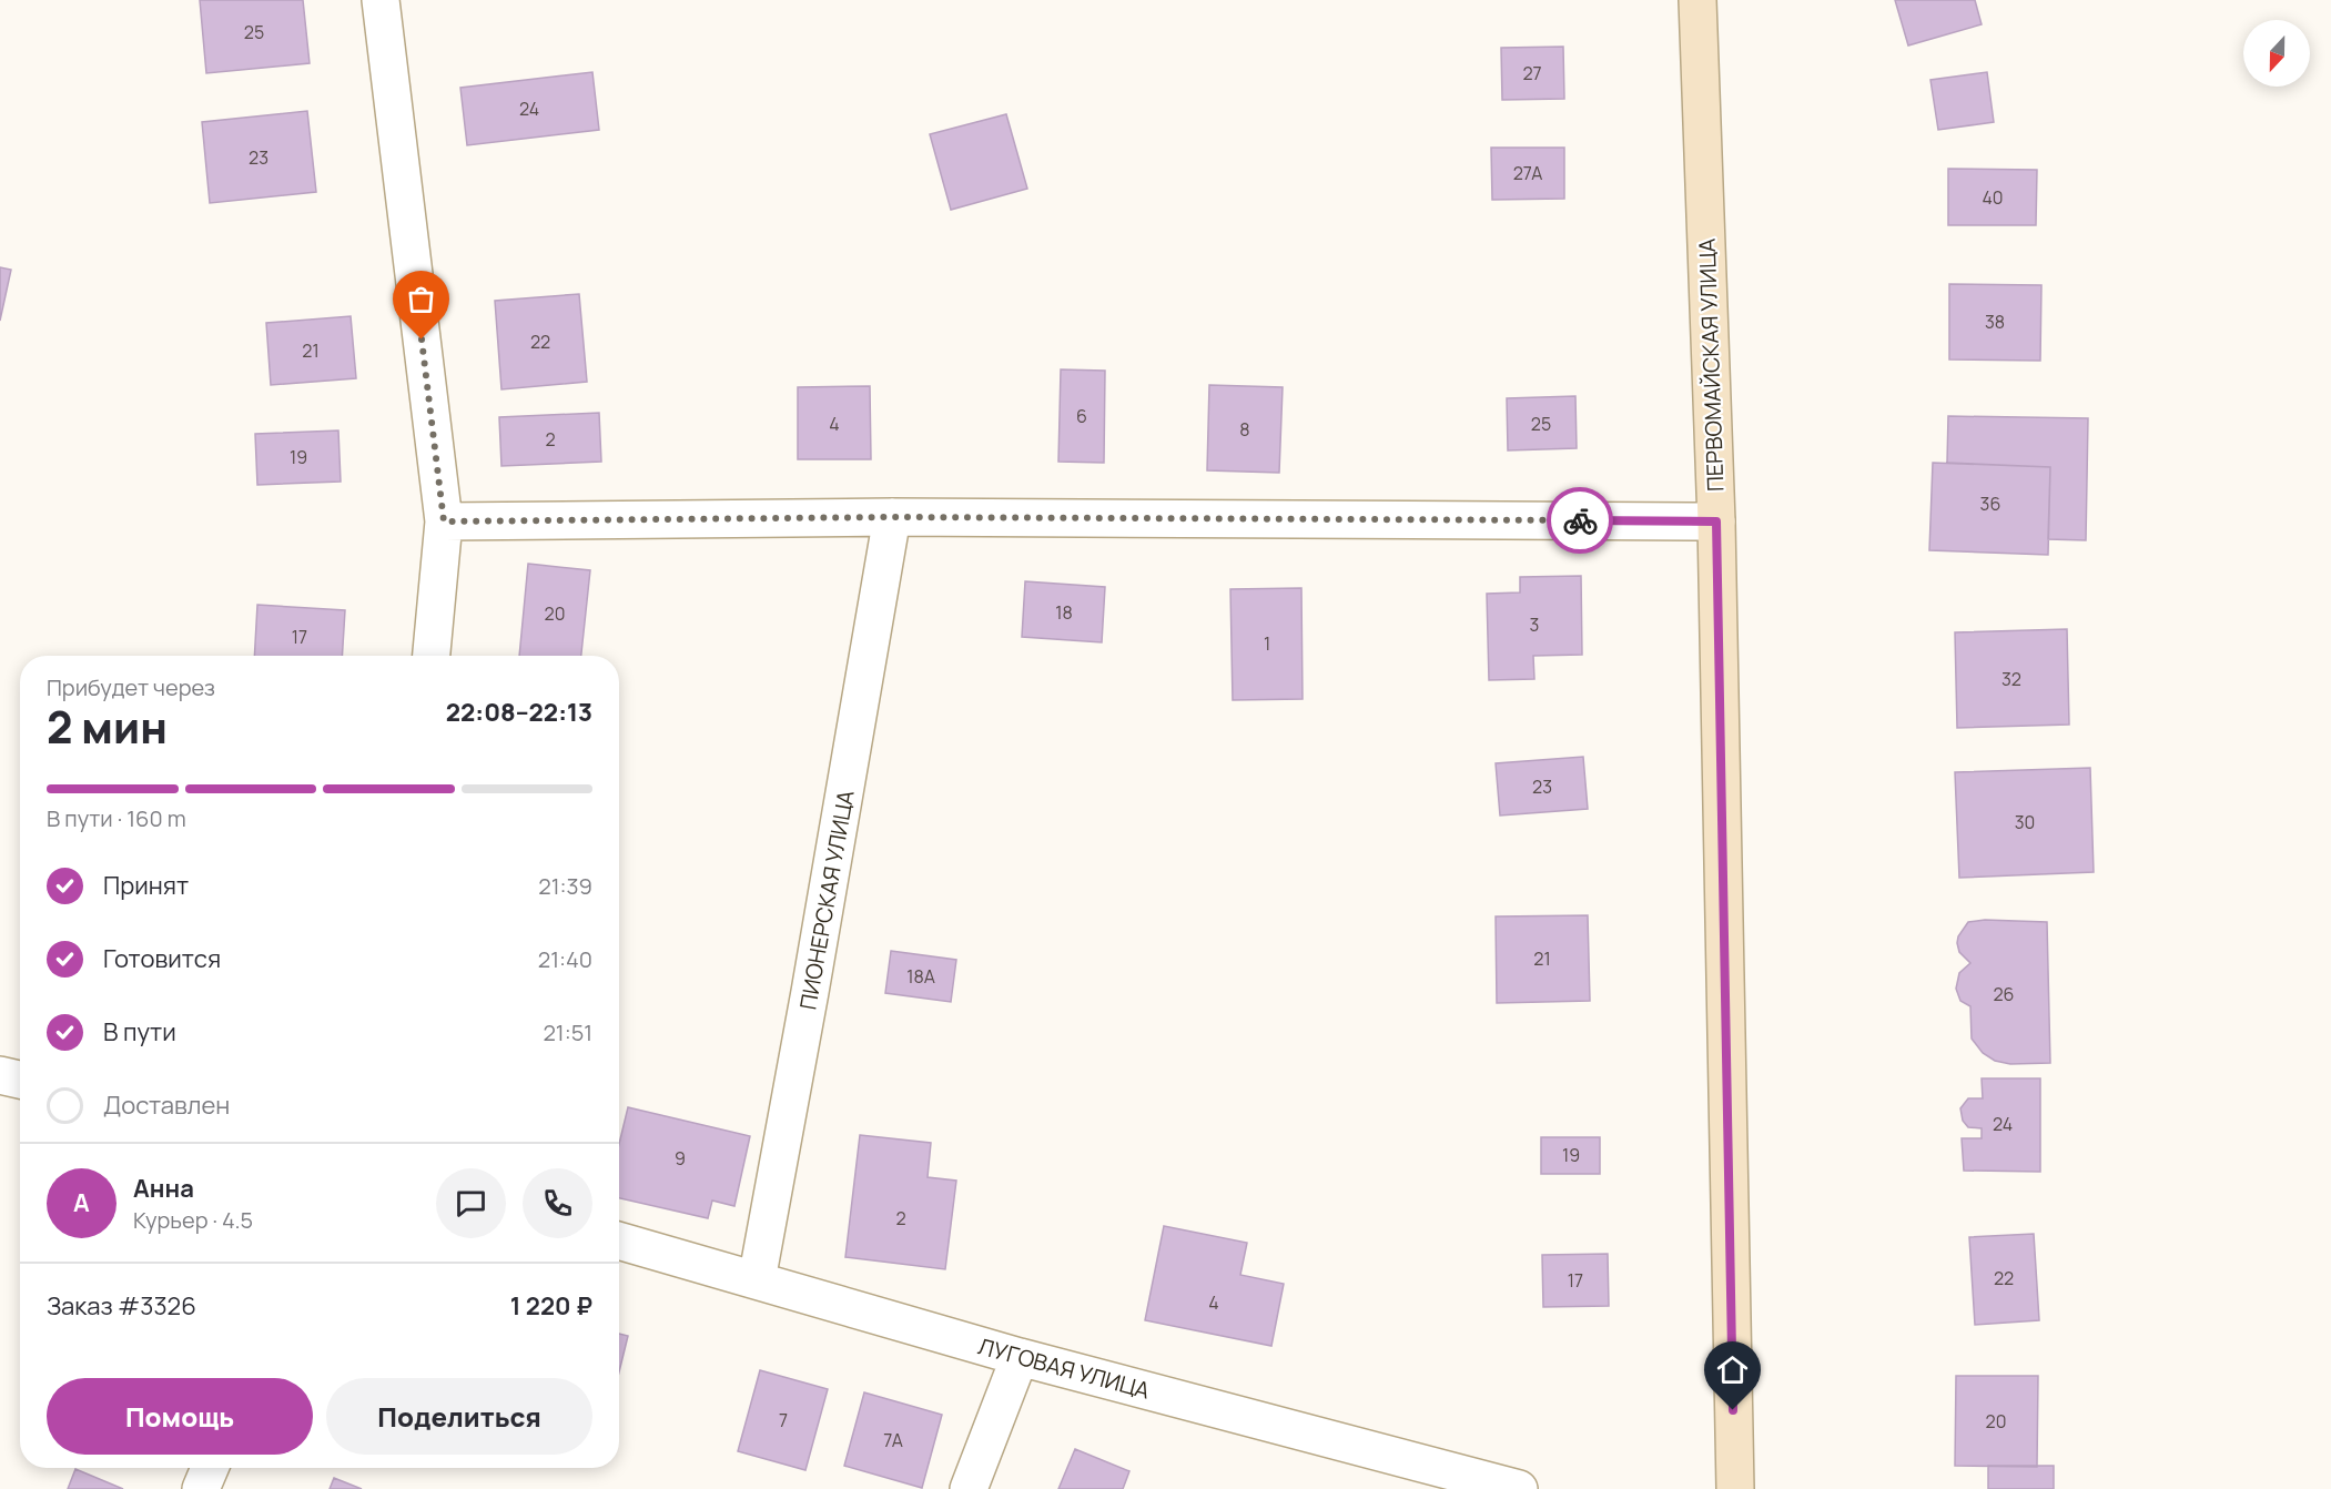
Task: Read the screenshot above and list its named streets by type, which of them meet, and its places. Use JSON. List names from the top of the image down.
{
  "streets": {
    "main road": ["ПЕРВОМАЙСКАЯ УЛИЦА"],
    "street": ["ПИОНЕРСКАЯ УЛИЦА", "ЛУГОВАЯ УЛИЦА"]
  },
  "crossings": [
    ["ПИОНЕРСКАЯ УЛИЦА", "ЛУГОВАЯ УЛИЦА"]
  ],
  "house_numbers": [
    "25",
    "27",
    "24",
    "23",
    "27А",
    "40",
    "38",
    "22",
    "21",
    "6",
    "4",
    "25",
    "8",
    "2",
    "19",
    "36",
    "18",
    "20",
    "3",
    "17",
    "1",
    "32",
    "23",
    "30",
    "21",
    "18А",
    "26",
    "24",
    "19",
    "9",
    "2",
    "22",
    "17",
    "4",
    "7",
    "20",
    "7А"
  ],
  "north": "bottom",
  "page": {
    "heading": ["2 мин", "Прибудет через", "22:08–22:13"],
    "panel": [
      "Анна",
      "Курьер · 4.5",
      "Заказ #3326",
      "1 220 ₽"
    ],
    "bar": "В пути · 160 m",
    "list": [
      ["Принят", "21:39"],
      ["Готовится", "21:40"],
      ["В пути", "21:51"],
      "Доставлен"
    ],
    "round": "А",
    "buttons": ["Помощь", "Поделиться"]
  }
}
